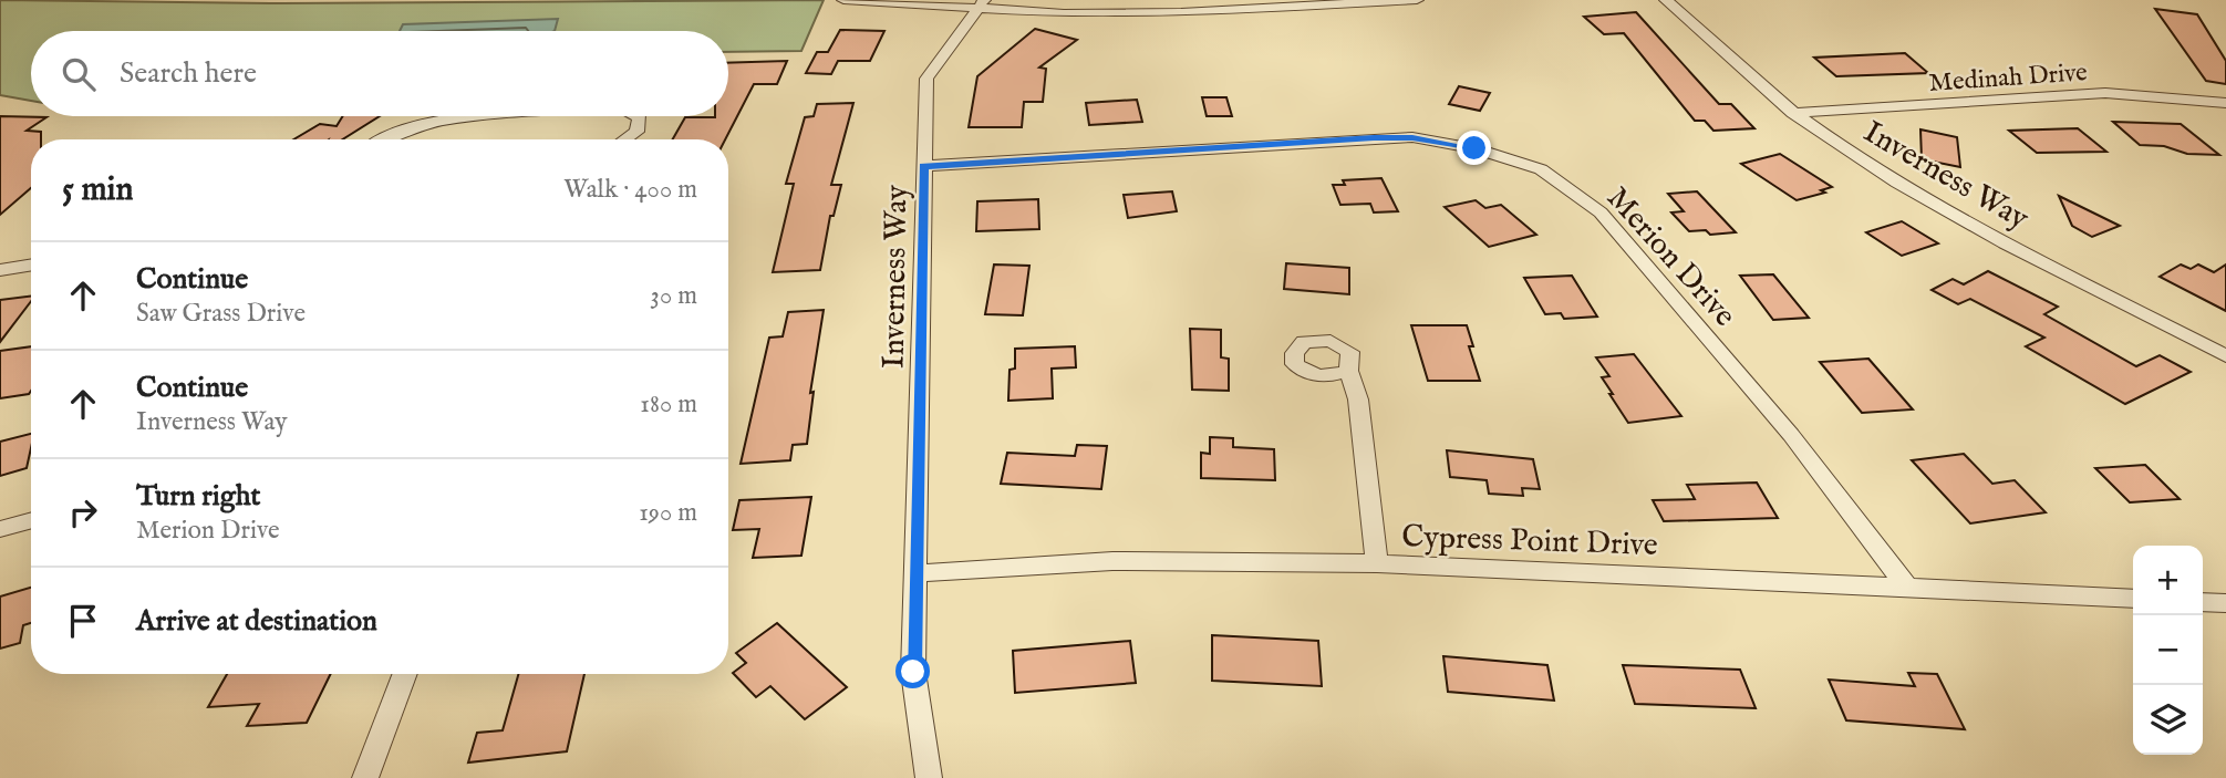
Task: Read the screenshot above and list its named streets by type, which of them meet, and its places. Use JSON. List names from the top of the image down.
{
  "streets": {
    "street": [
      "Medinah Drive",
      "Inverness Way",
      "Merion Drive",
      "Cypress Point Drive"
    ]
  },
  "crossings": [
    ["Medinah Drive", "Inverness Way"],
    ["Inverness Way", "Merion Drive"],
    ["Inverness Way", "Cypress Point Drive"],
    ["Merion Drive", "Cypress Point Drive"]
  ],
  "page": {
    "search": "Search here",
    "heading": ["5 min", "Walk · 400 m"],
    "list": [
      ["Continue", "Saw Grass Drive", "30 m"],
      ["Continue", "Inverness Way", "180 m"],
      ["Turn right", "Merion Drive", "190 m"],
      "Arrive at destination"
    ],
    "map_buttons": ["+", "−"]
  }
}
